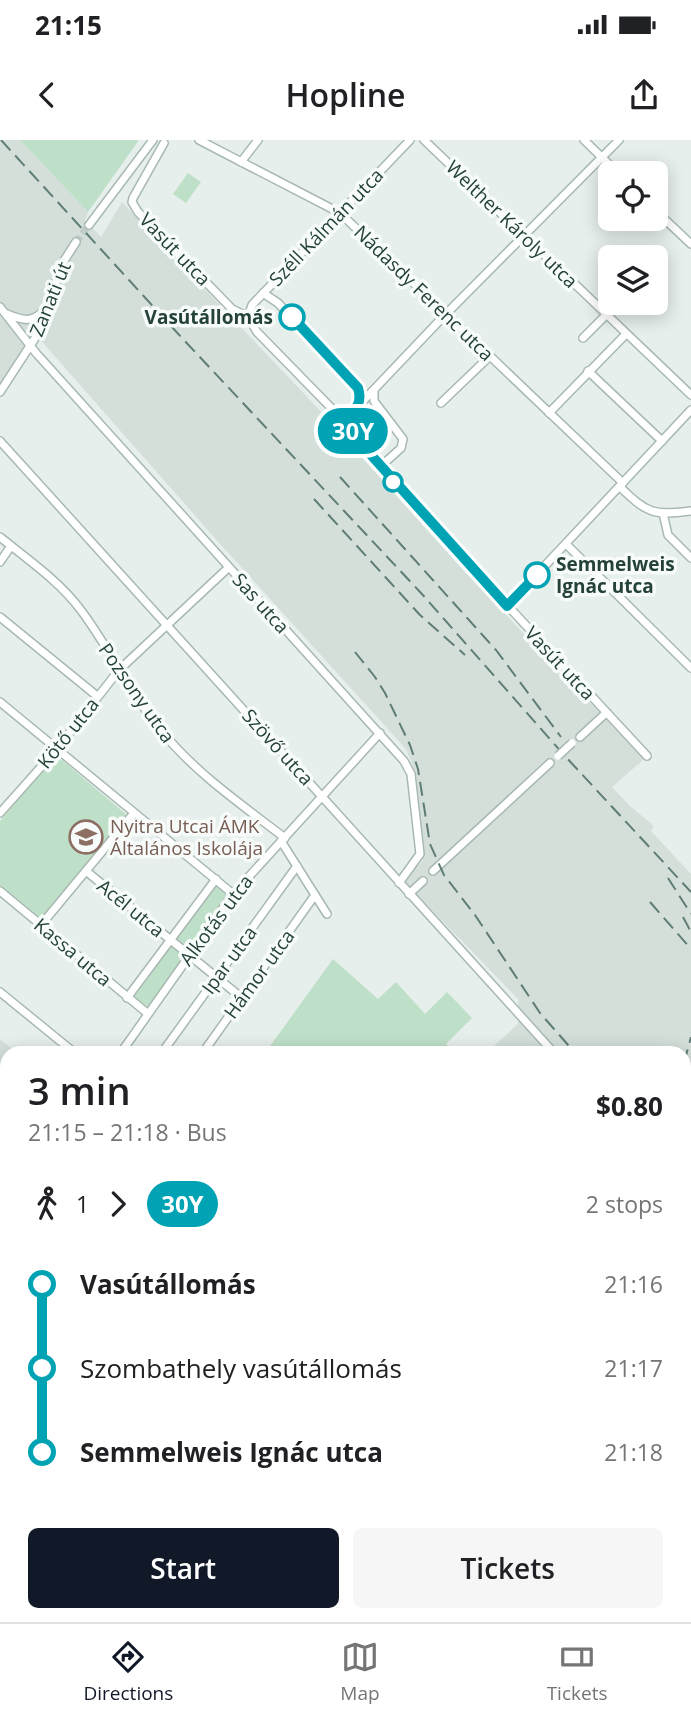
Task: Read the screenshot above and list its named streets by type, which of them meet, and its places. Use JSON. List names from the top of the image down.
{
  "streets": {
    "street": [
      "Welther Károly utca",
      "Széll Kálmán utca",
      "Vasút utca",
      "Nádasdy Ferenc utca",
      "Zanati út",
      "Sas utca",
      "Pozsony utca",
      "Kötő utca",
      "Szövő utca",
      "Acél utca",
      "Alkotás utca",
      "Kassa utca",
      "Ipar utca",
      "Hámor utca"
    ]
  },
  "crossings": [
    ["Széll Kálmán utca", "Vasút utca"],
    ["Széll Kálmán utca", "Nádasdy Ferenc utca"],
    ["Zanati út", "Sas utca"],
    ["Sas utca", "Kötő utca"],
    ["Sas utca", "Szövő utca"],
    ["Sas utca", "Alkotás utca"],
    ["Pozsony utca", "Kötő utca"],
    ["Pozsony utca", "Alkotás utca"],
    ["Kötő utca", "Szövő utca"],
    ["Szövő utca", "Alkotás utca"],
    ["Acél utca", "Alkotás utca"],
    ["Acél utca", "Ipar utca"],
    ["Acél utca", "Hámor utca"],
    ["Alkotás utca", "Kassa utca"]
  ],
  "places": {
    "other": ["Vasútállomás", "Semmelweis Ignác utca"],
    "school or university": ["Nyitra Utcai ÁMK Általános Iskolája"]
  },
  "lines": ["bus line 30Y"],
  "page": {
    "status": "21:15",
    "header": "Hopline",
    "on_map": "30Y",
    "heading": ["3 min", "21:15 – 21:18 · Bus", "$0.80"],
    "legs": ["1", "30Y", "2 stops"],
    "list": [
      {
        "name": "Vasútállomás",
        "value": "21:16"
      },
      {
        "name": "Szombathely vasútállomás",
        "value": "21:17"
      },
      {
        "name": "Semmelweis Ignác utca",
        "value": "21:18"
      }
    ],
    "buttons": ["Start", "Tickets"],
    "tabs": ["Directions", "Map", "Tickets"]
  }
}
